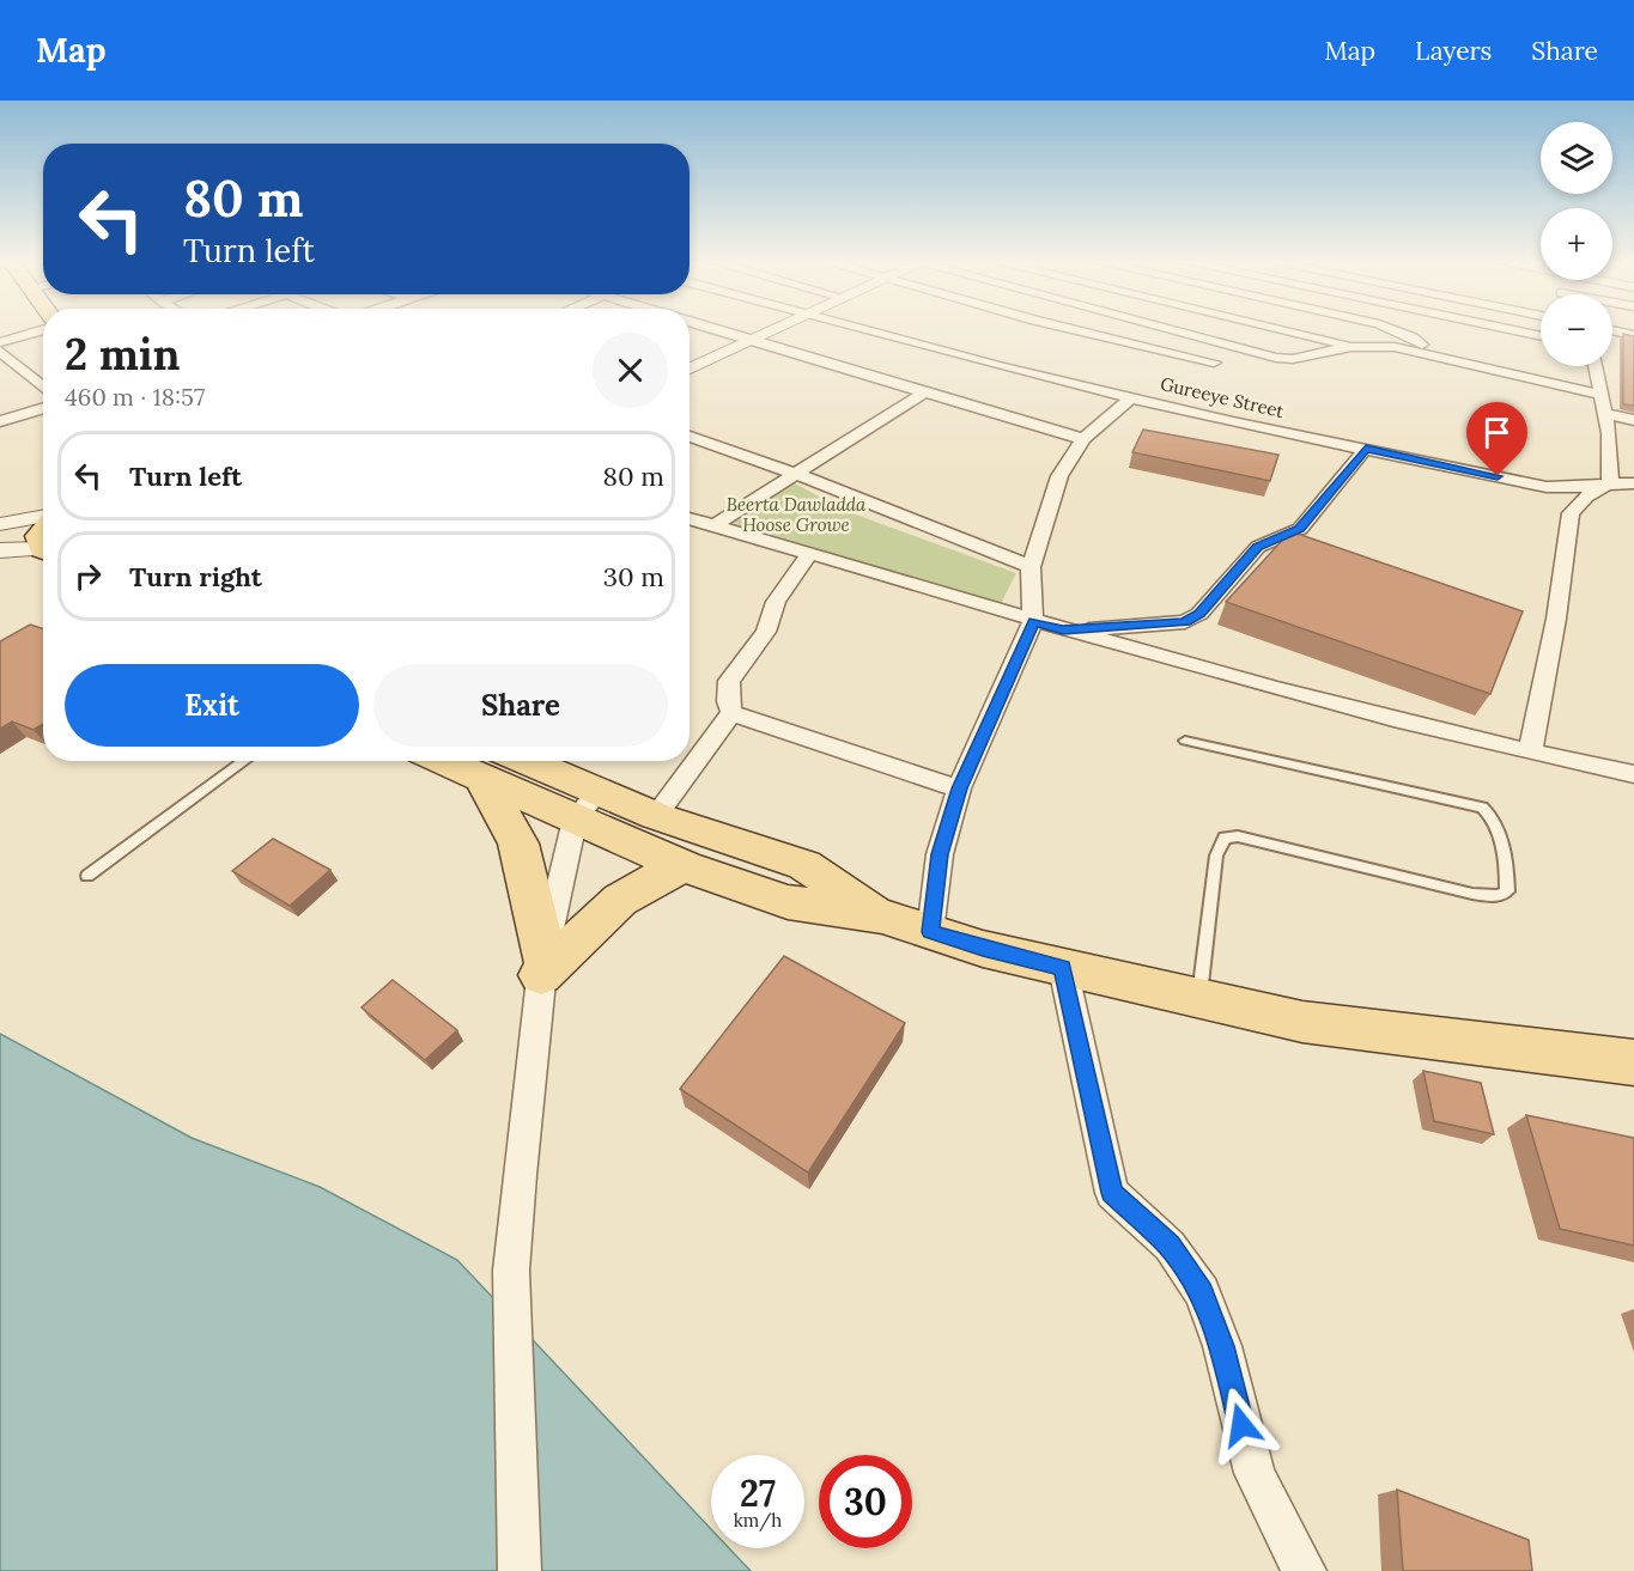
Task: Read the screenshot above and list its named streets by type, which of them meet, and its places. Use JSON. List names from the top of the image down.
{
  "streets": {
    "street": ["Gureeye Street"]
  },
  "parks": ["Beerta Dawladda Hoose Growe"],
  "page": {
    "header": "Map",
    "nav": ["Map", "Layers", "Share"],
    "map_buttons": ["+", "−"],
    "turn": ["80 m", "Turn left"],
    "heading": ["2 min", "460 m · 18:57"],
    "list": [
      {
        "name": "Turn left",
        "value": "80 m"
      },
      {
        "name": "Turn right",
        "value": "30 m"
      }
    ],
    "buttons": ["Exit", "Share"],
    "speed": "27 km/h",
    "limit": "30"
  }
}
